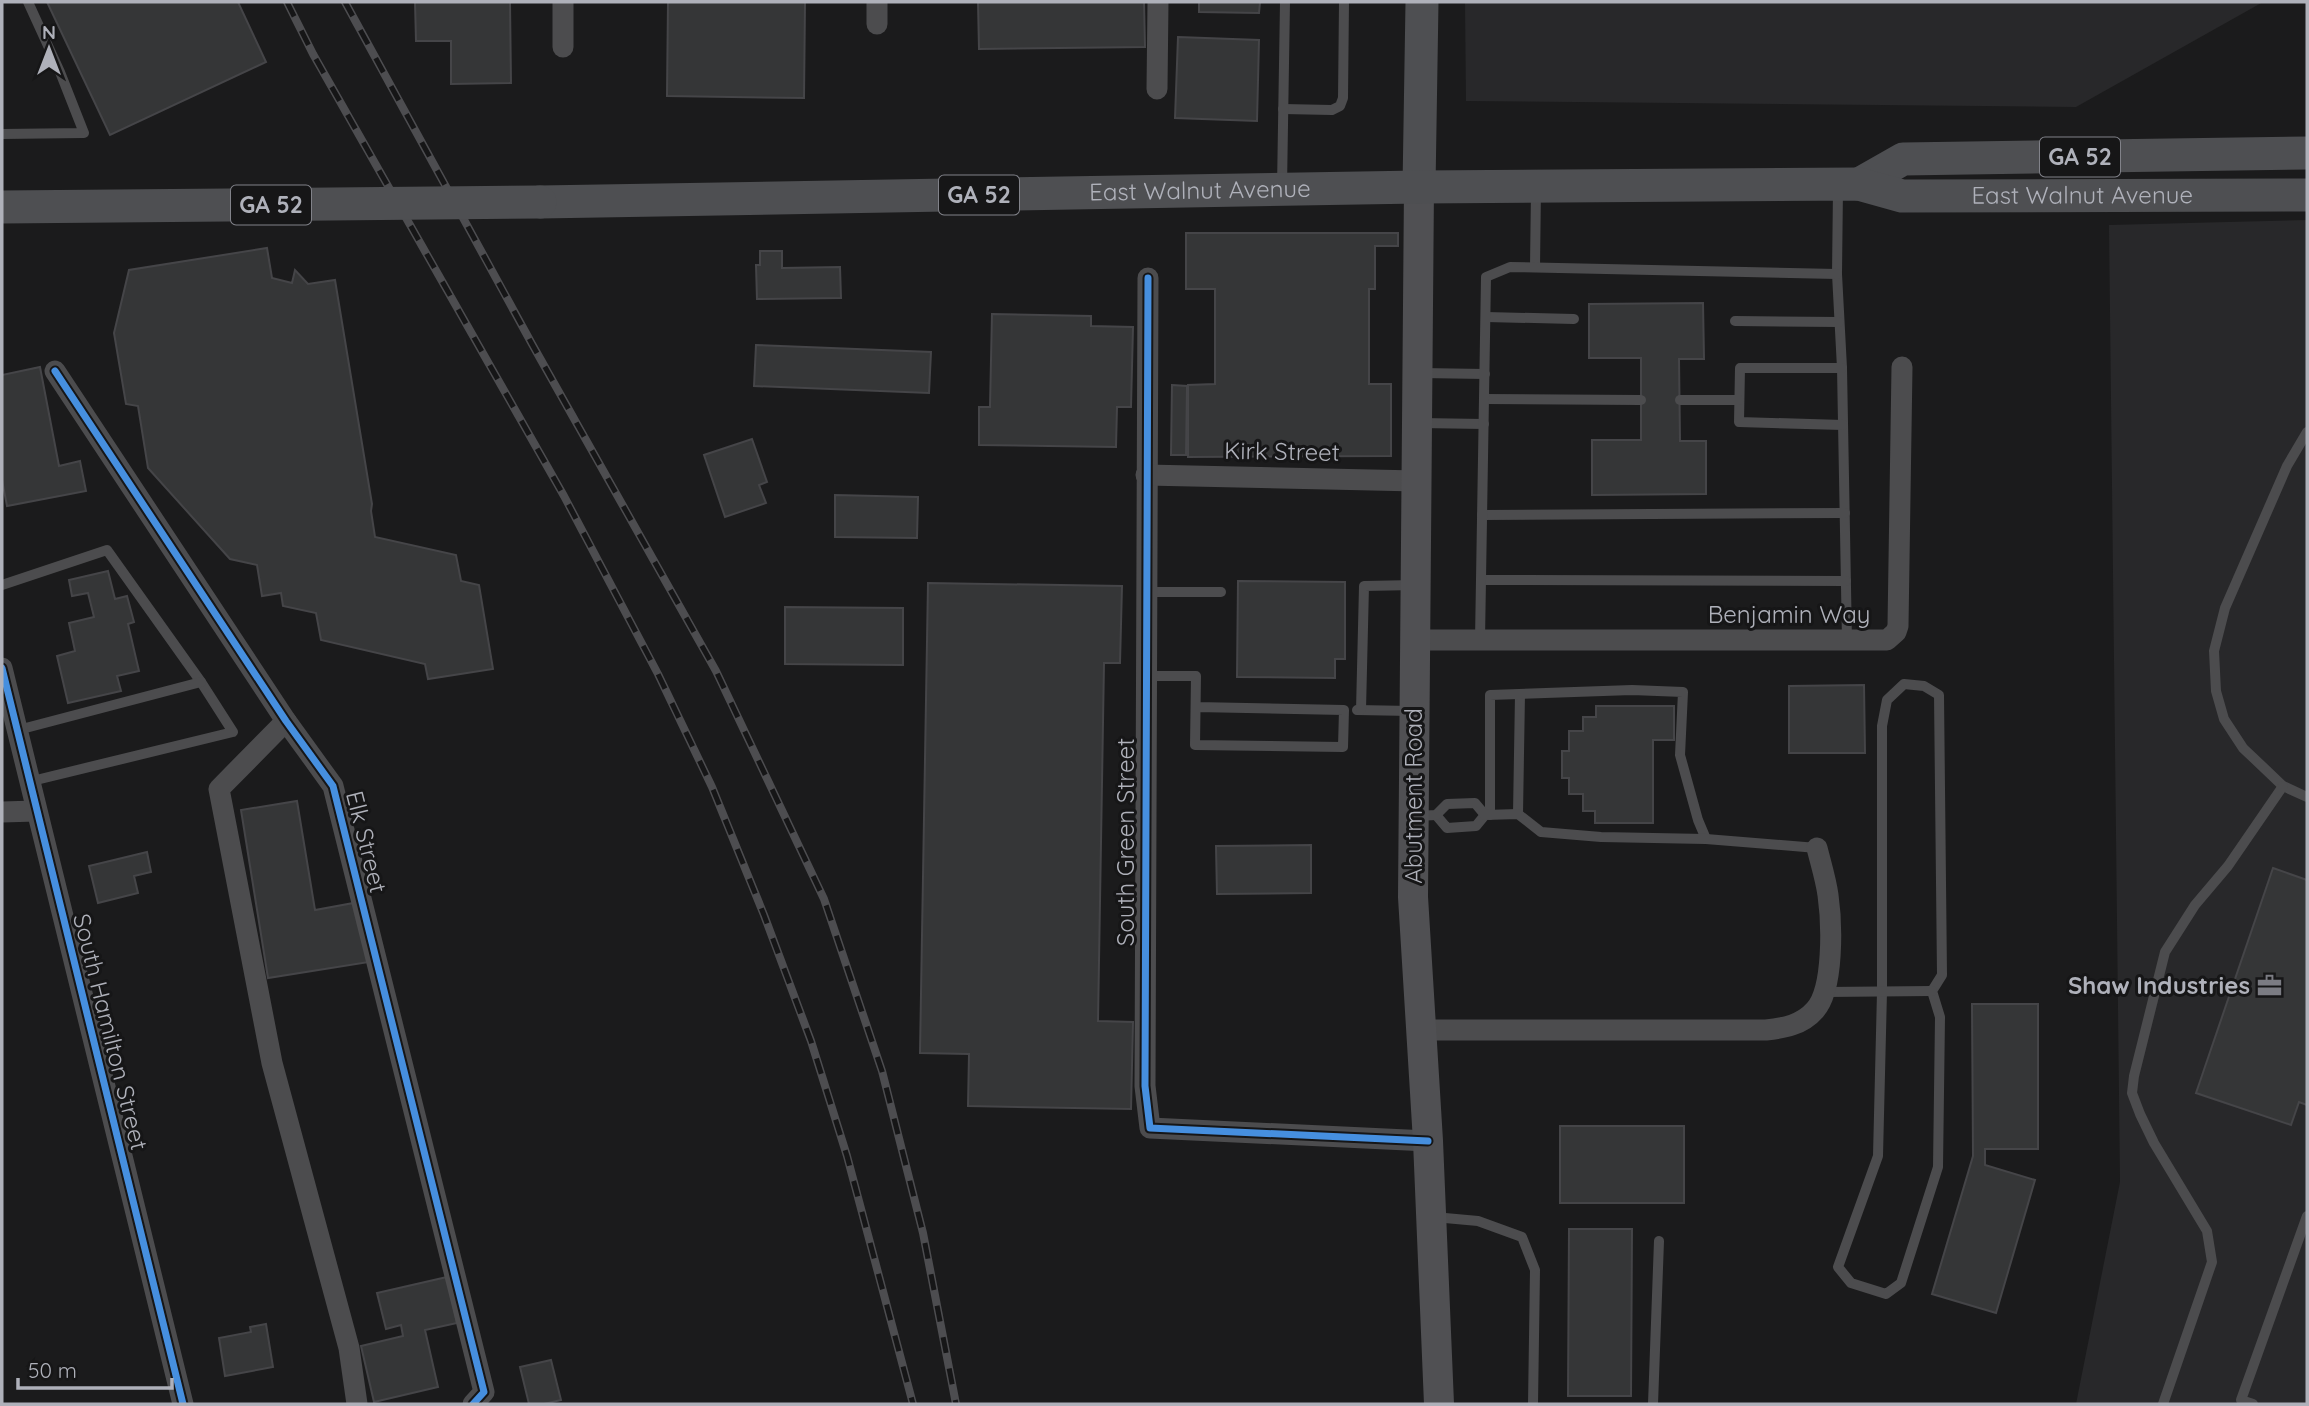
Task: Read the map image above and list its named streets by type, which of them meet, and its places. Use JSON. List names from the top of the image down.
{
  "streets": {
    "main road": ["GA 52", "East Walnut Avenue", "Abutment Road"],
    "street": [
      "Kirk Street",
      "Benjamin Way",
      "Elk Street",
      "South Green Street",
      "South Hamilton Street"
    ]
  },
  "crossings": [
    ["East Walnut Avenue", "Abutment Road"],
    ["Kirk Street", "Abutment Road"],
    ["Kirk Street", "South Green Street"],
    ["Benjamin Way", "Abutment Road"],
    ["Abutment Road", "South Green Street"]
  ],
  "places": {
    "office": ["Shaw Industries"]
  },
  "scale_bar": "50 m",
  "north": "top"
}
